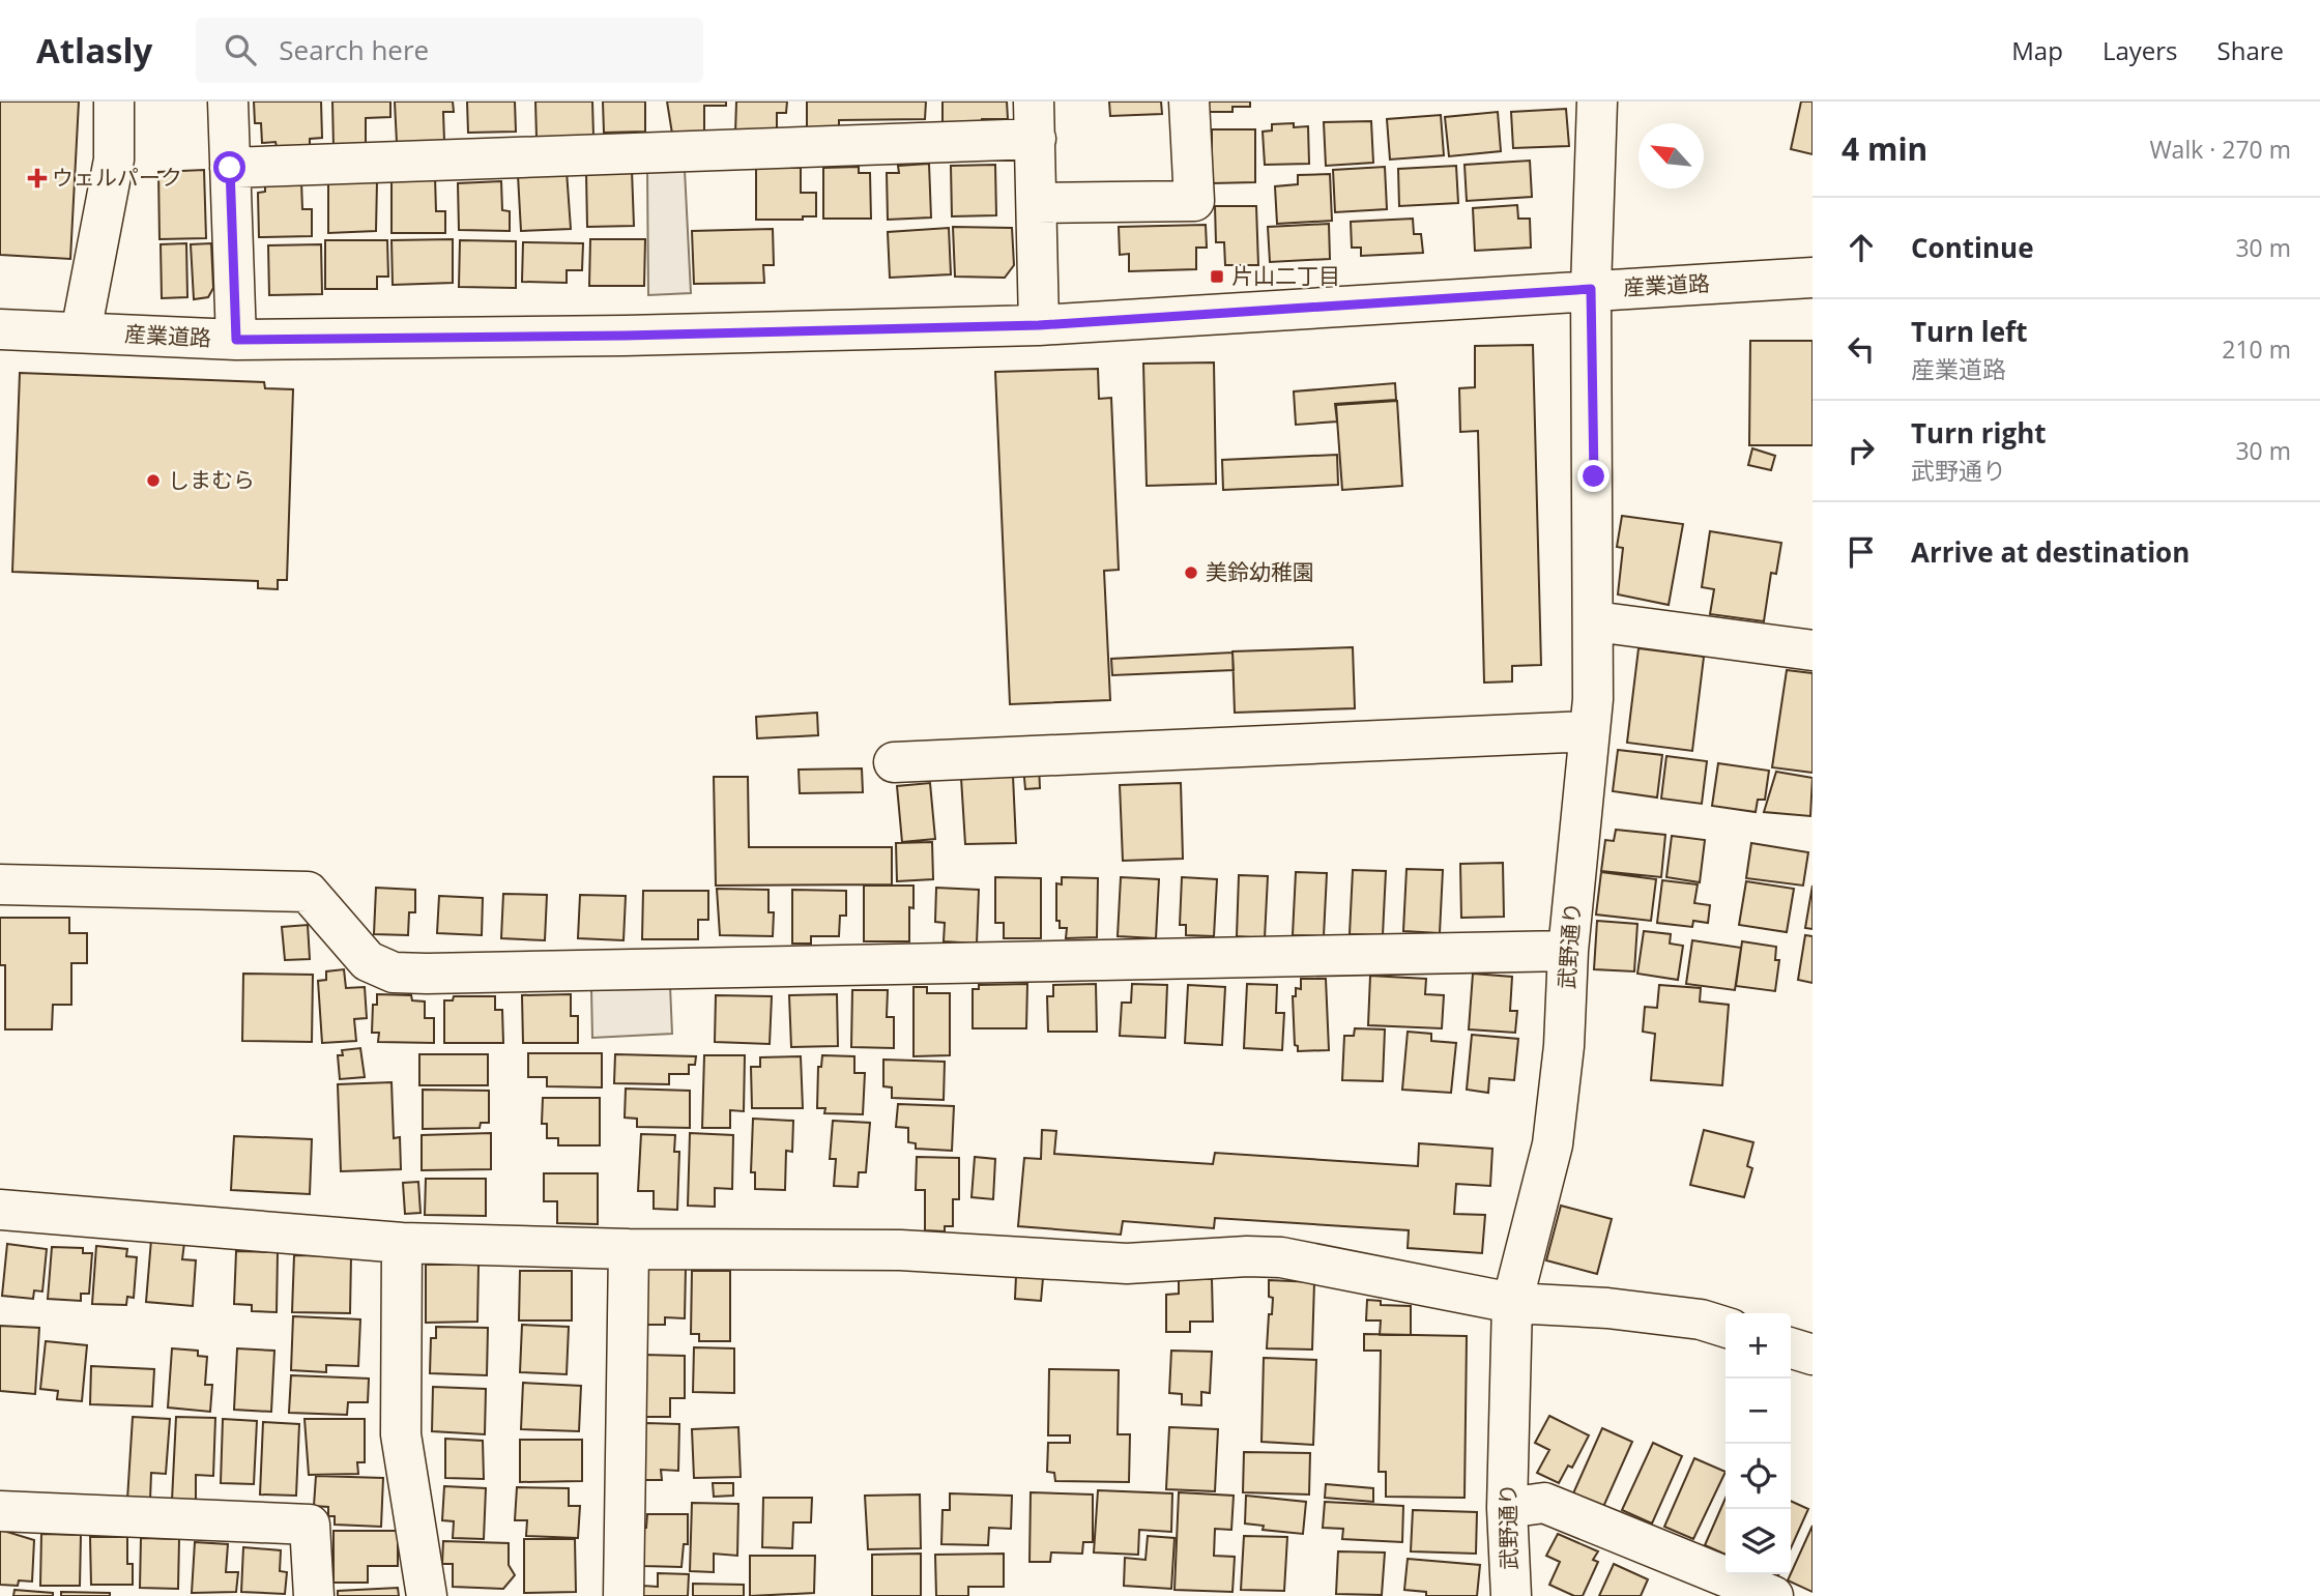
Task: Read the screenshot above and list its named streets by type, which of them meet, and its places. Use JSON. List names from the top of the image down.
{
  "streets": {
    "street": ["産業道路", "武野通り"]
  },
  "crossings": [
    ["産業道路", "武野通り"]
  ],
  "places": {
    "health": ["ウェルパーク"],
    "transit": ["片山二丁目"],
    "other": ["しまむら", "美鈴幼稚園"]
  },
  "north": "top left",
  "page": {
    "header": "Atlasly",
    "search": "Search here",
    "nav": ["Map", "Layers", "Share"],
    "heading": ["4 min", "Walk · 270 m"],
    "list": [
      ["Continue", "30 m"],
      ["Turn left", "産業道路", "210 m"],
      ["Turn right", "武野通り", "30 m"],
      "Arrive at destination"
    ],
    "map_buttons": ["+", "−"]
  }
}
